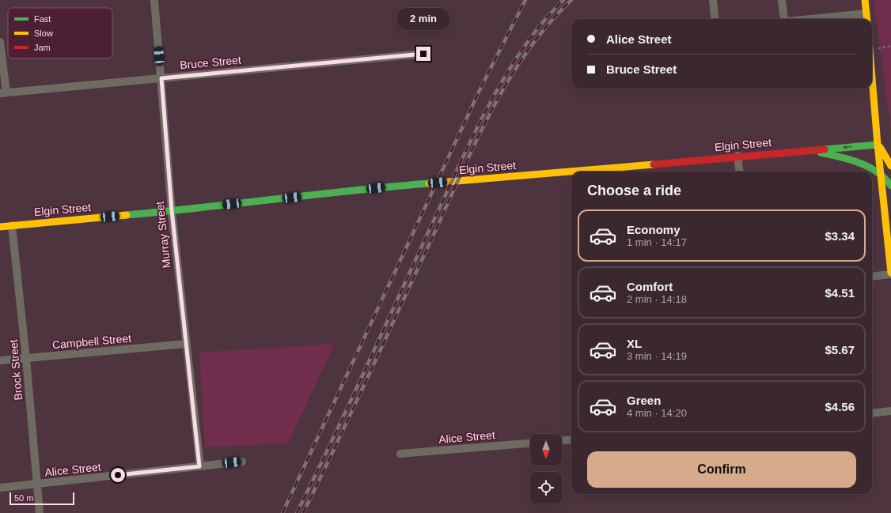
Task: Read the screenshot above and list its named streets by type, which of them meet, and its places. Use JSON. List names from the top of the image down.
{
  "streets": {
    "main road": ["Elgin Street"],
    "street": [
      "Bruce Street",
      "Murray Street",
      "Campbell Street",
      "Brock Street",
      "Alice Street"
    ]
  },
  "crossings": [
    ["Bruce Street", "Murray Street"],
    ["Elgin Street", "Murray Street"],
    ["Elgin Street", "Brock Street"],
    ["Murray Street", "Campbell Street"],
    ["Murray Street", "Alice Street"],
    ["Campbell Street", "Brock Street"],
    ["Brock Street", "Alice Street"]
  ],
  "legend": ["Fast", "Slow", "Jam"],
  "scale_bar": "50 m",
  "north": "bottom",
  "page": {
    "bubble": "2 min",
    "banner": ["Alice Street", "Bruce Street"],
    "heading": "Choose a ride",
    "list": [
      {
        "name": "Economy",
        "note": "1 min · 14:17",
        "value": "$3.34"
      },
      {
        "name": "Comfort",
        "note": "2 min · 14:18",
        "value": "$4.51"
      },
      {
        "name": "XL",
        "note": "3 min · 14:19",
        "value": "$5.67"
      },
      {
        "name": "Green",
        "note": "4 min · 14:20",
        "value": "$4.56"
      }
    ],
    "buttons": "Confirm",
    "scale": "50 m"
  }
}
